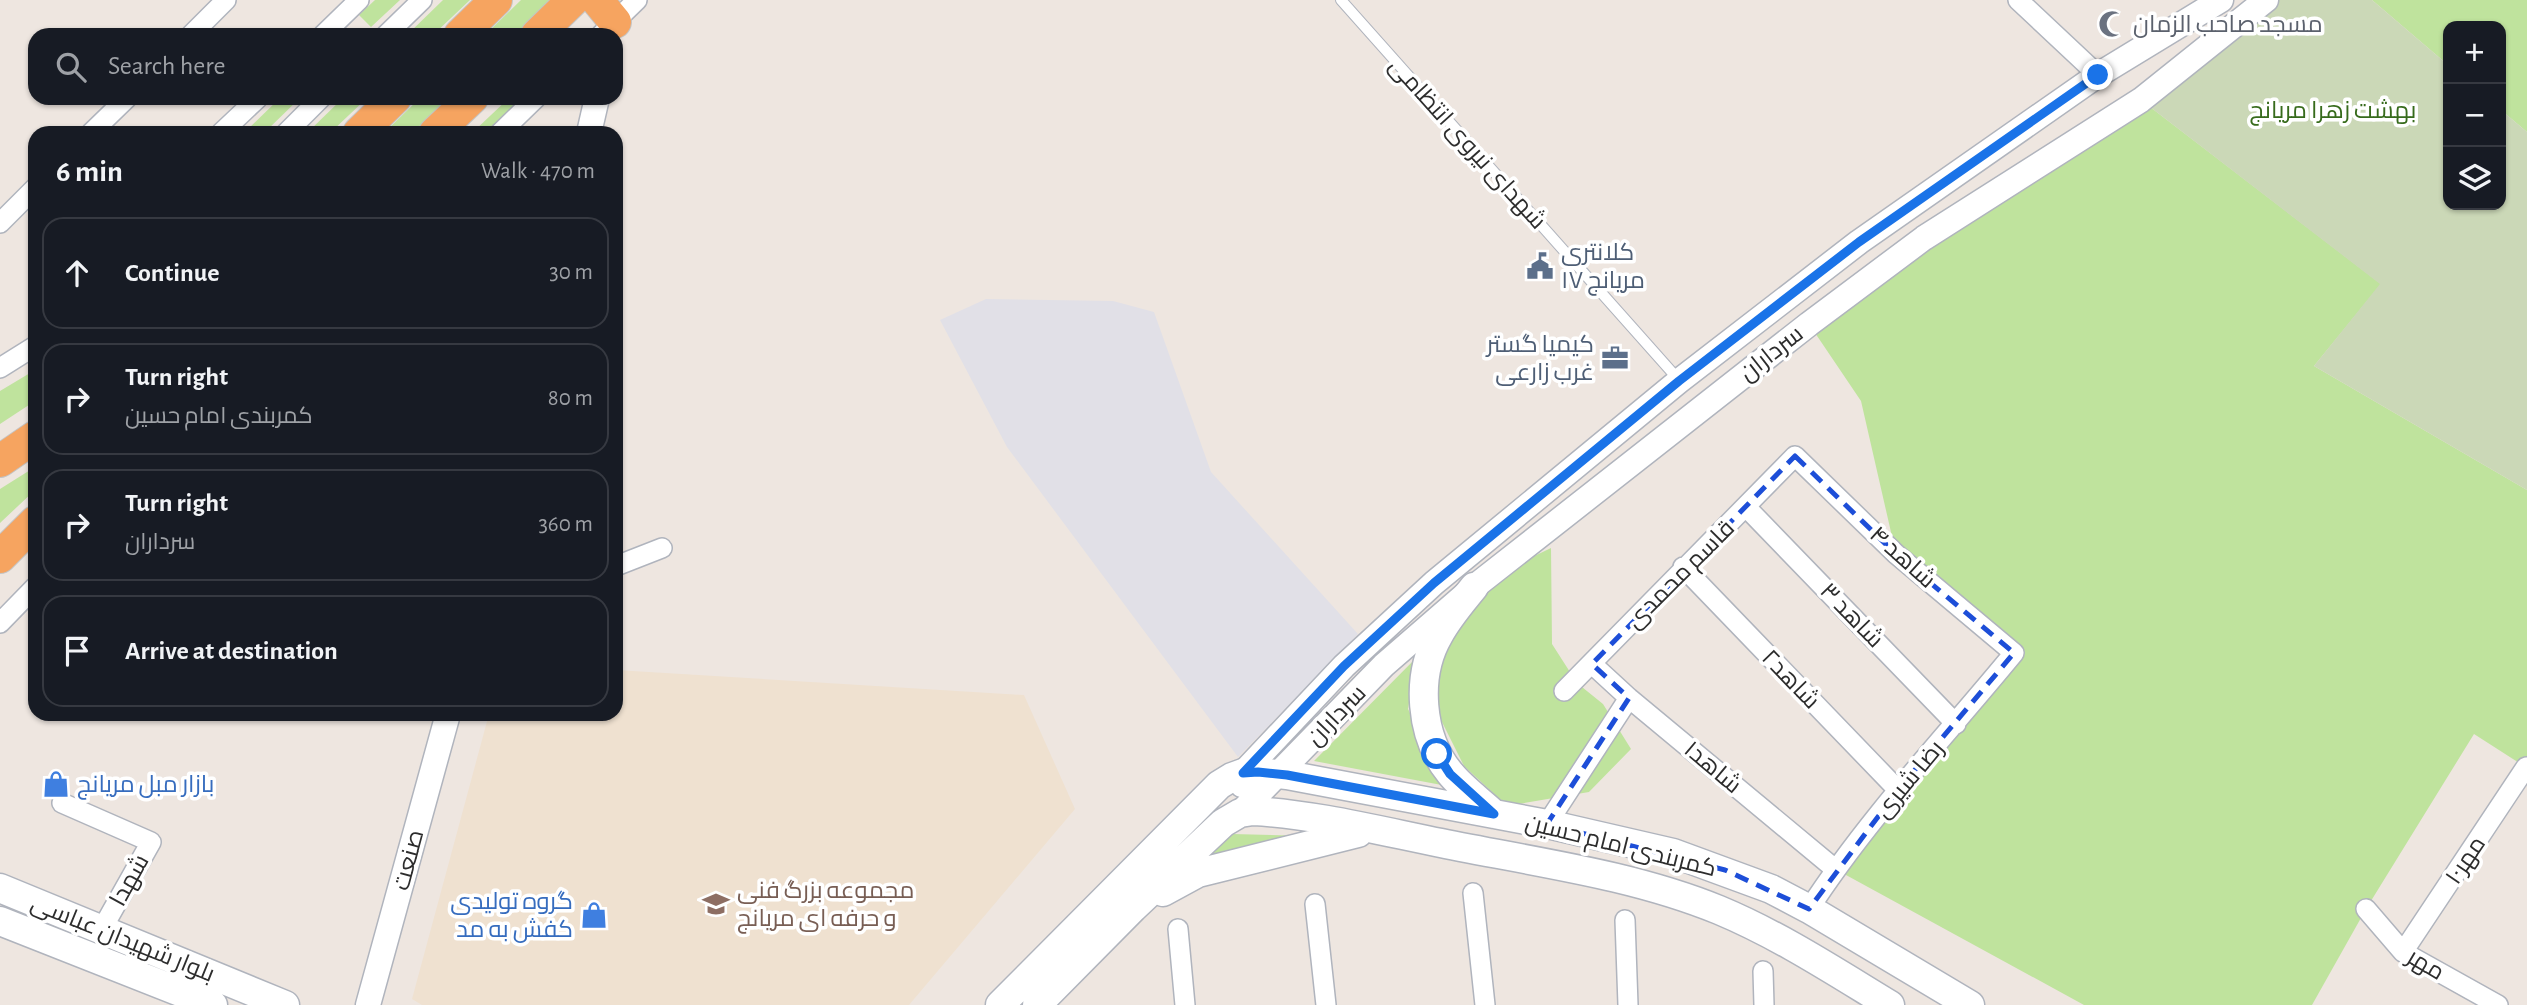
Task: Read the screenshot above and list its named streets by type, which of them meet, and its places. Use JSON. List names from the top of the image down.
{
  "streets": {
    "main road": ["کمربندی امام حسین", "بلوار شهیدان عباسی"],
    "street": [
      "سرداران",
      "شاهد ۴",
      "قاسم محمدی",
      "شاهد ۳",
      "شاهد۲",
      "شاهد۱",
      "رضا شیری",
      "صنعت",
      "مهر۱۰",
      "شهدا",
      "مهر"
    ],
    "lane": ["شهدای نیروی انتظامی"]
  },
  "crossings": [
    ["شهدای نیروی انتظامی", "سرداران"],
    ["سرداران", "کمربندی امام حسین"],
    ["شاهد ۴", "قاسم محمدی"],
    ["شاهد ۴", "رضا شیری"],
    ["قاسم محمدی", "شاهد ۳"],
    ["قاسم محمدی", "شاهد۲"],
    ["قاسم محمدی", "شاهد۱"],
    ["شاهد ۳", "رضا شیری"],
    ["شاهد۲", "رضا شیری"],
    ["شاهد۱", "رضا شیری"],
    ["رضا شیری", "کمربندی امام حسین"],
    ["مهر۱۰", "مهر"],
    ["شهدا", "بلوار شهیدان عباسی"]
  ],
  "parks": ["بهشت زهرا مریانج"],
  "places": {
    "mosque": ["مسجد صاحب الزمان"],
    "public building": ["کلانتری ۱۷ مریانج"],
    "office": ["کیمیا گستر غرب زارعی"],
    "shop": ["بازار مبل مریانج", "گروه تولیدی کفش به مد"],
    "school or university": ["مجموعه بزرگ فنی و حرفه ای مریانج"]
  },
  "page": {
    "map_buttons": ["+", "−"],
    "search": "Search here",
    "heading": ["6 min", "Walk · 470 m"],
    "list": [
      ["Continue", "30 m"],
      ["Turn right", "کمربندی امام حسین", "80 m"],
      ["Turn right", "سرداران", "360 m"],
      "Arrive at destination"
    ]
  }
}
